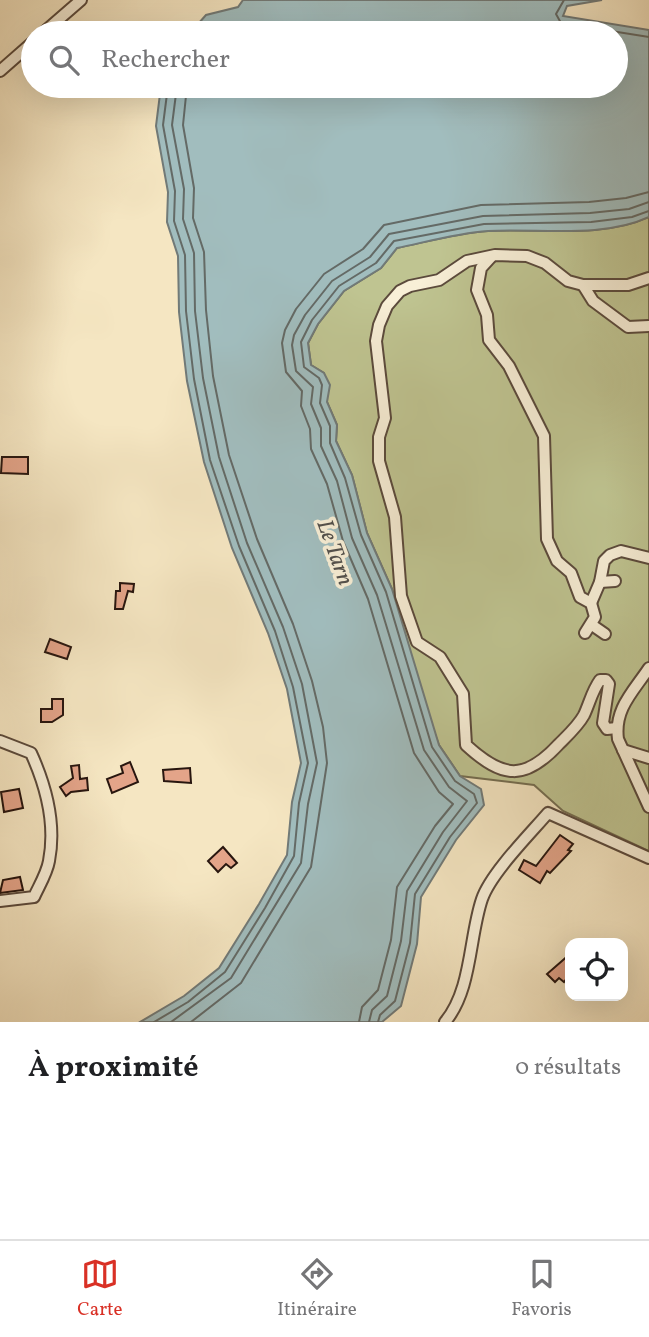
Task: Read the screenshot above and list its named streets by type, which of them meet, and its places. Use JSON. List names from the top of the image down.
{
  "water": ["Le Tarn"],
  "page": {
    "search": "Rechercher",
    "heading": ["À proximité", "0 résultats"],
    "nav": ["Carte", "Itinéraire", "Favoris"]
  }
}
